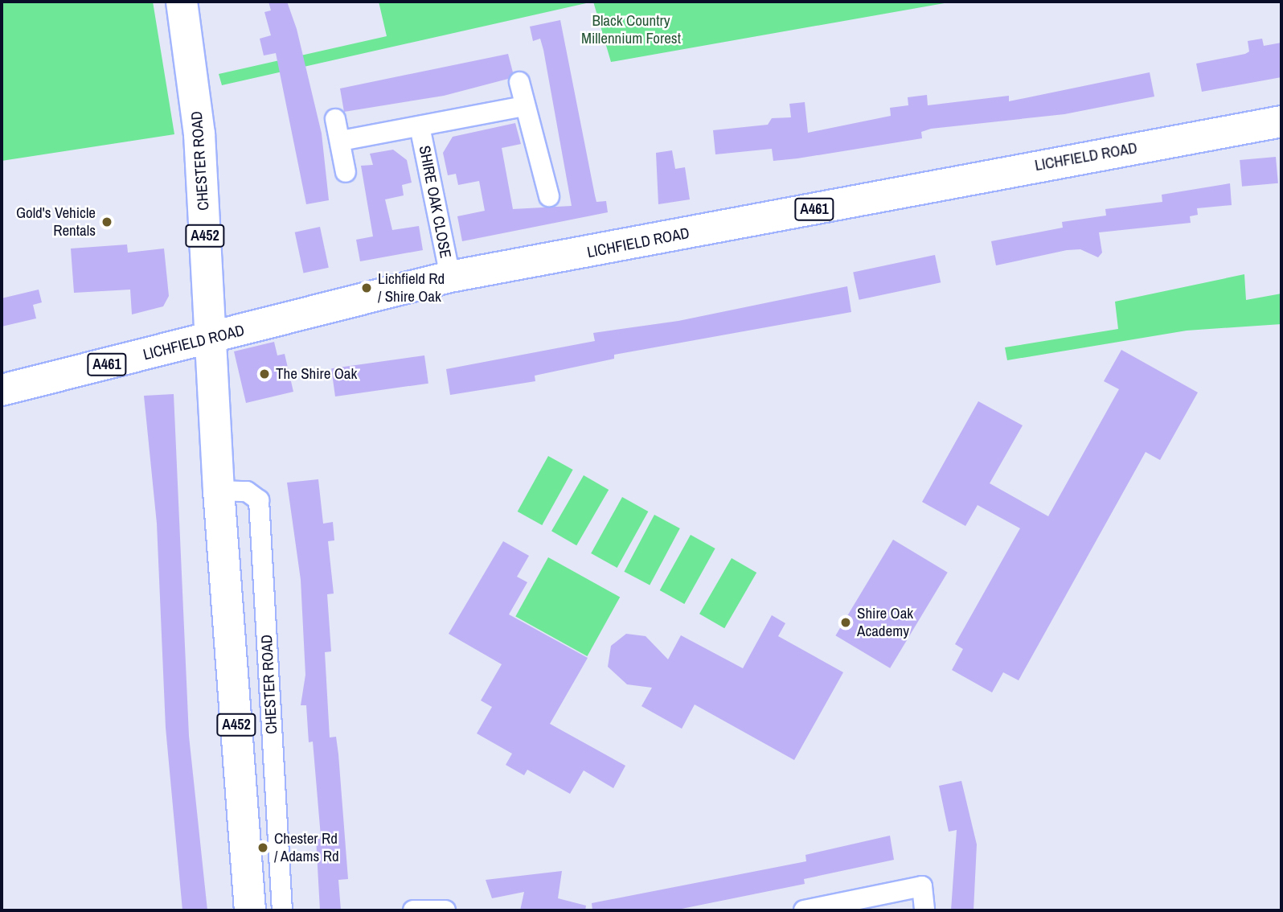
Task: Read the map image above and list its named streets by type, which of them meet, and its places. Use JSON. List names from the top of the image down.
{
  "streets": {
    "highway": [
      "LICHFIELD ROAD",
      "CHESTER ROAD",
      "A461",
      "A452"
    ],
    "street": ["SHIRE OAK CLOSE"]
  },
  "crossings": [
    ["LICHFIELD ROAD", "CHESTER ROAD"],
    ["LICHFIELD ROAD", "SHIRE OAK CLOSE"]
  ],
  "parks": ["Black Country Millennium Forest"],
  "places": [
    "Gold's Vehicle Rentals",
    "Lichfield Rd / Shire Oak",
    "The Shire Oak",
    "Shire Oak Academy",
    "Chester Rd / Adams Rd"
  ]
}
